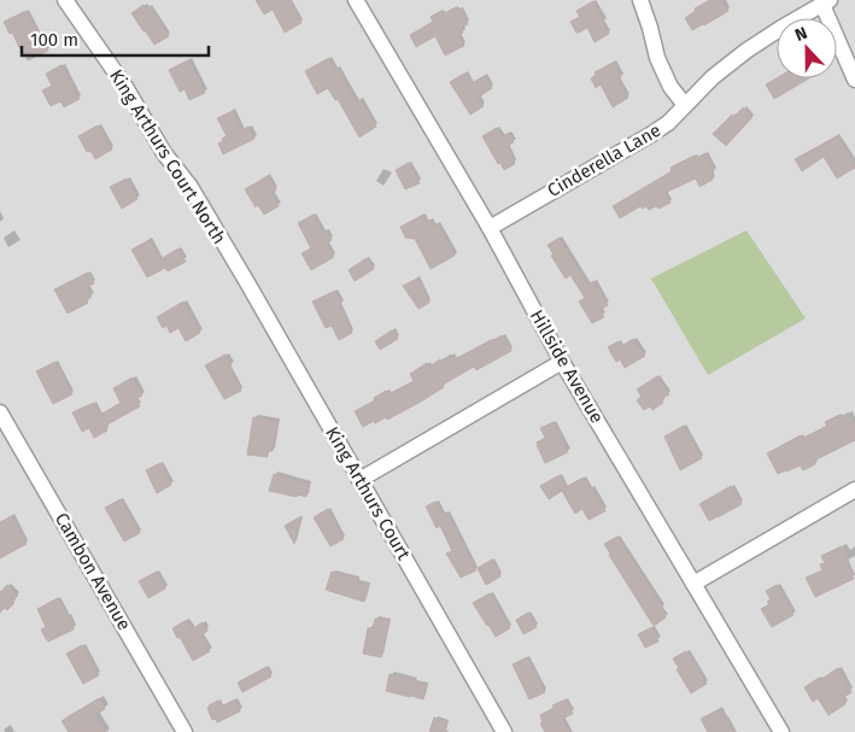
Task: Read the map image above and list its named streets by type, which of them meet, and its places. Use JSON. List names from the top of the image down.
{
  "streets": {
    "street": [
      "King Arthurs Court North",
      "Cinderella Lane",
      "Hillside Avenue",
      "King Arthurs Court",
      "Cambon Avenue"
    ]
  },
  "crossings": [
    ["King Arthurs Court North", "King Arthurs Court"],
    ["Cinderella Lane", "Hillside Avenue"]
  ],
  "scale_bar": "100 m",
  "north": "top"
}
